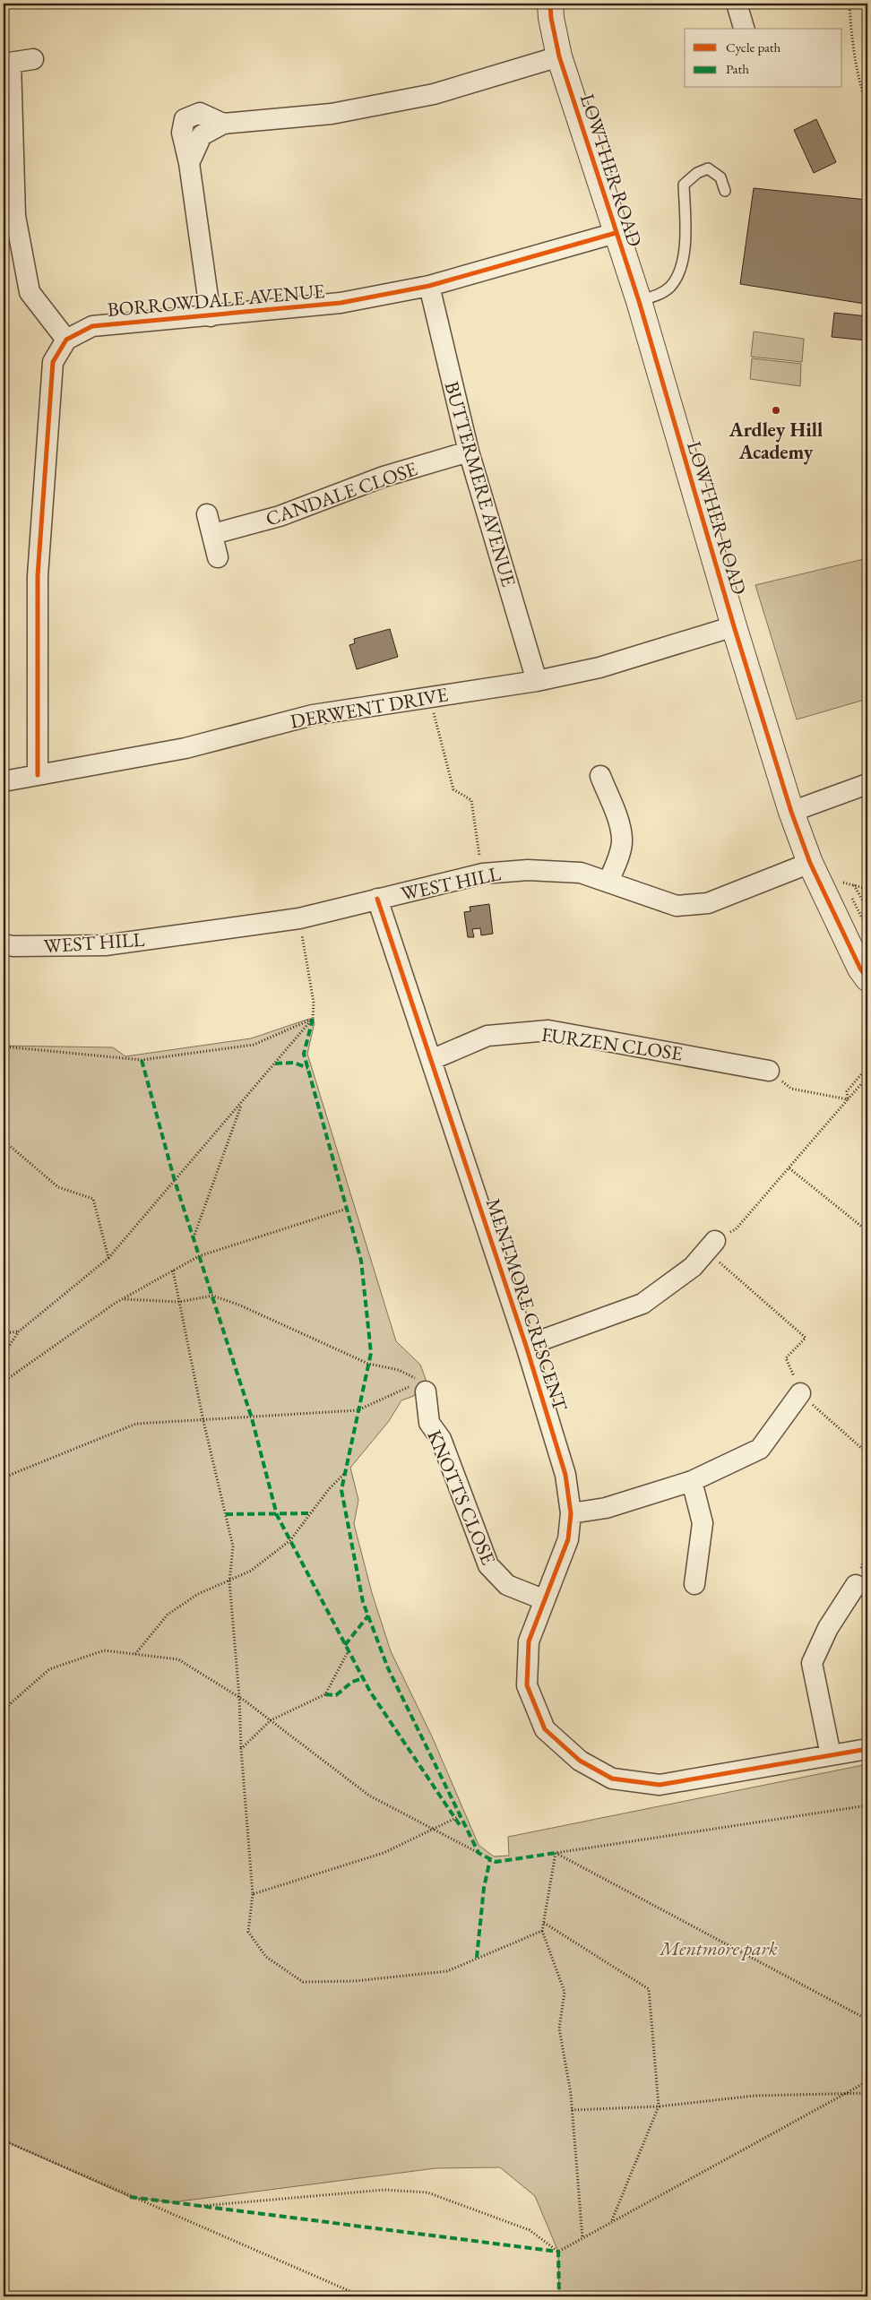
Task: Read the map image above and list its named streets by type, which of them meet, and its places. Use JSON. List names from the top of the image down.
{
  "streets": {
    "street": [
      "LOWTHER ROAD",
      "BORROWDALE AVENUE",
      "BUTTERMERE AVENUE",
      "CANDALE CLOSE",
      "DERWENT DRIVE",
      "WEST HILL",
      "FURZEN CLOSE",
      "MENTMORE CRESCENT",
      "KNOTTS CLOSE"
    ]
  },
  "crossings": [
    ["LOWTHER ROAD", "BORROWDALE AVENUE"],
    ["LOWTHER ROAD", "DERWENT DRIVE"],
    ["LOWTHER ROAD", "WEST HILL"],
    ["BORROWDALE AVENUE", "BUTTERMERE AVENUE"],
    ["BUTTERMERE AVENUE", "CANDALE CLOSE"],
    ["BUTTERMERE AVENUE", "DERWENT DRIVE"],
    ["WEST HILL", "MENTMORE CRESCENT"],
    ["FURZEN CLOSE", "MENTMORE CRESCENT"],
    ["MENTMORE CRESCENT", "KNOTTS CLOSE"]
  ],
  "parks": ["Mentmore park"],
  "places": ["Ardley Hill Academy"],
  "legend": ["Cycle path", "Path"]
}
